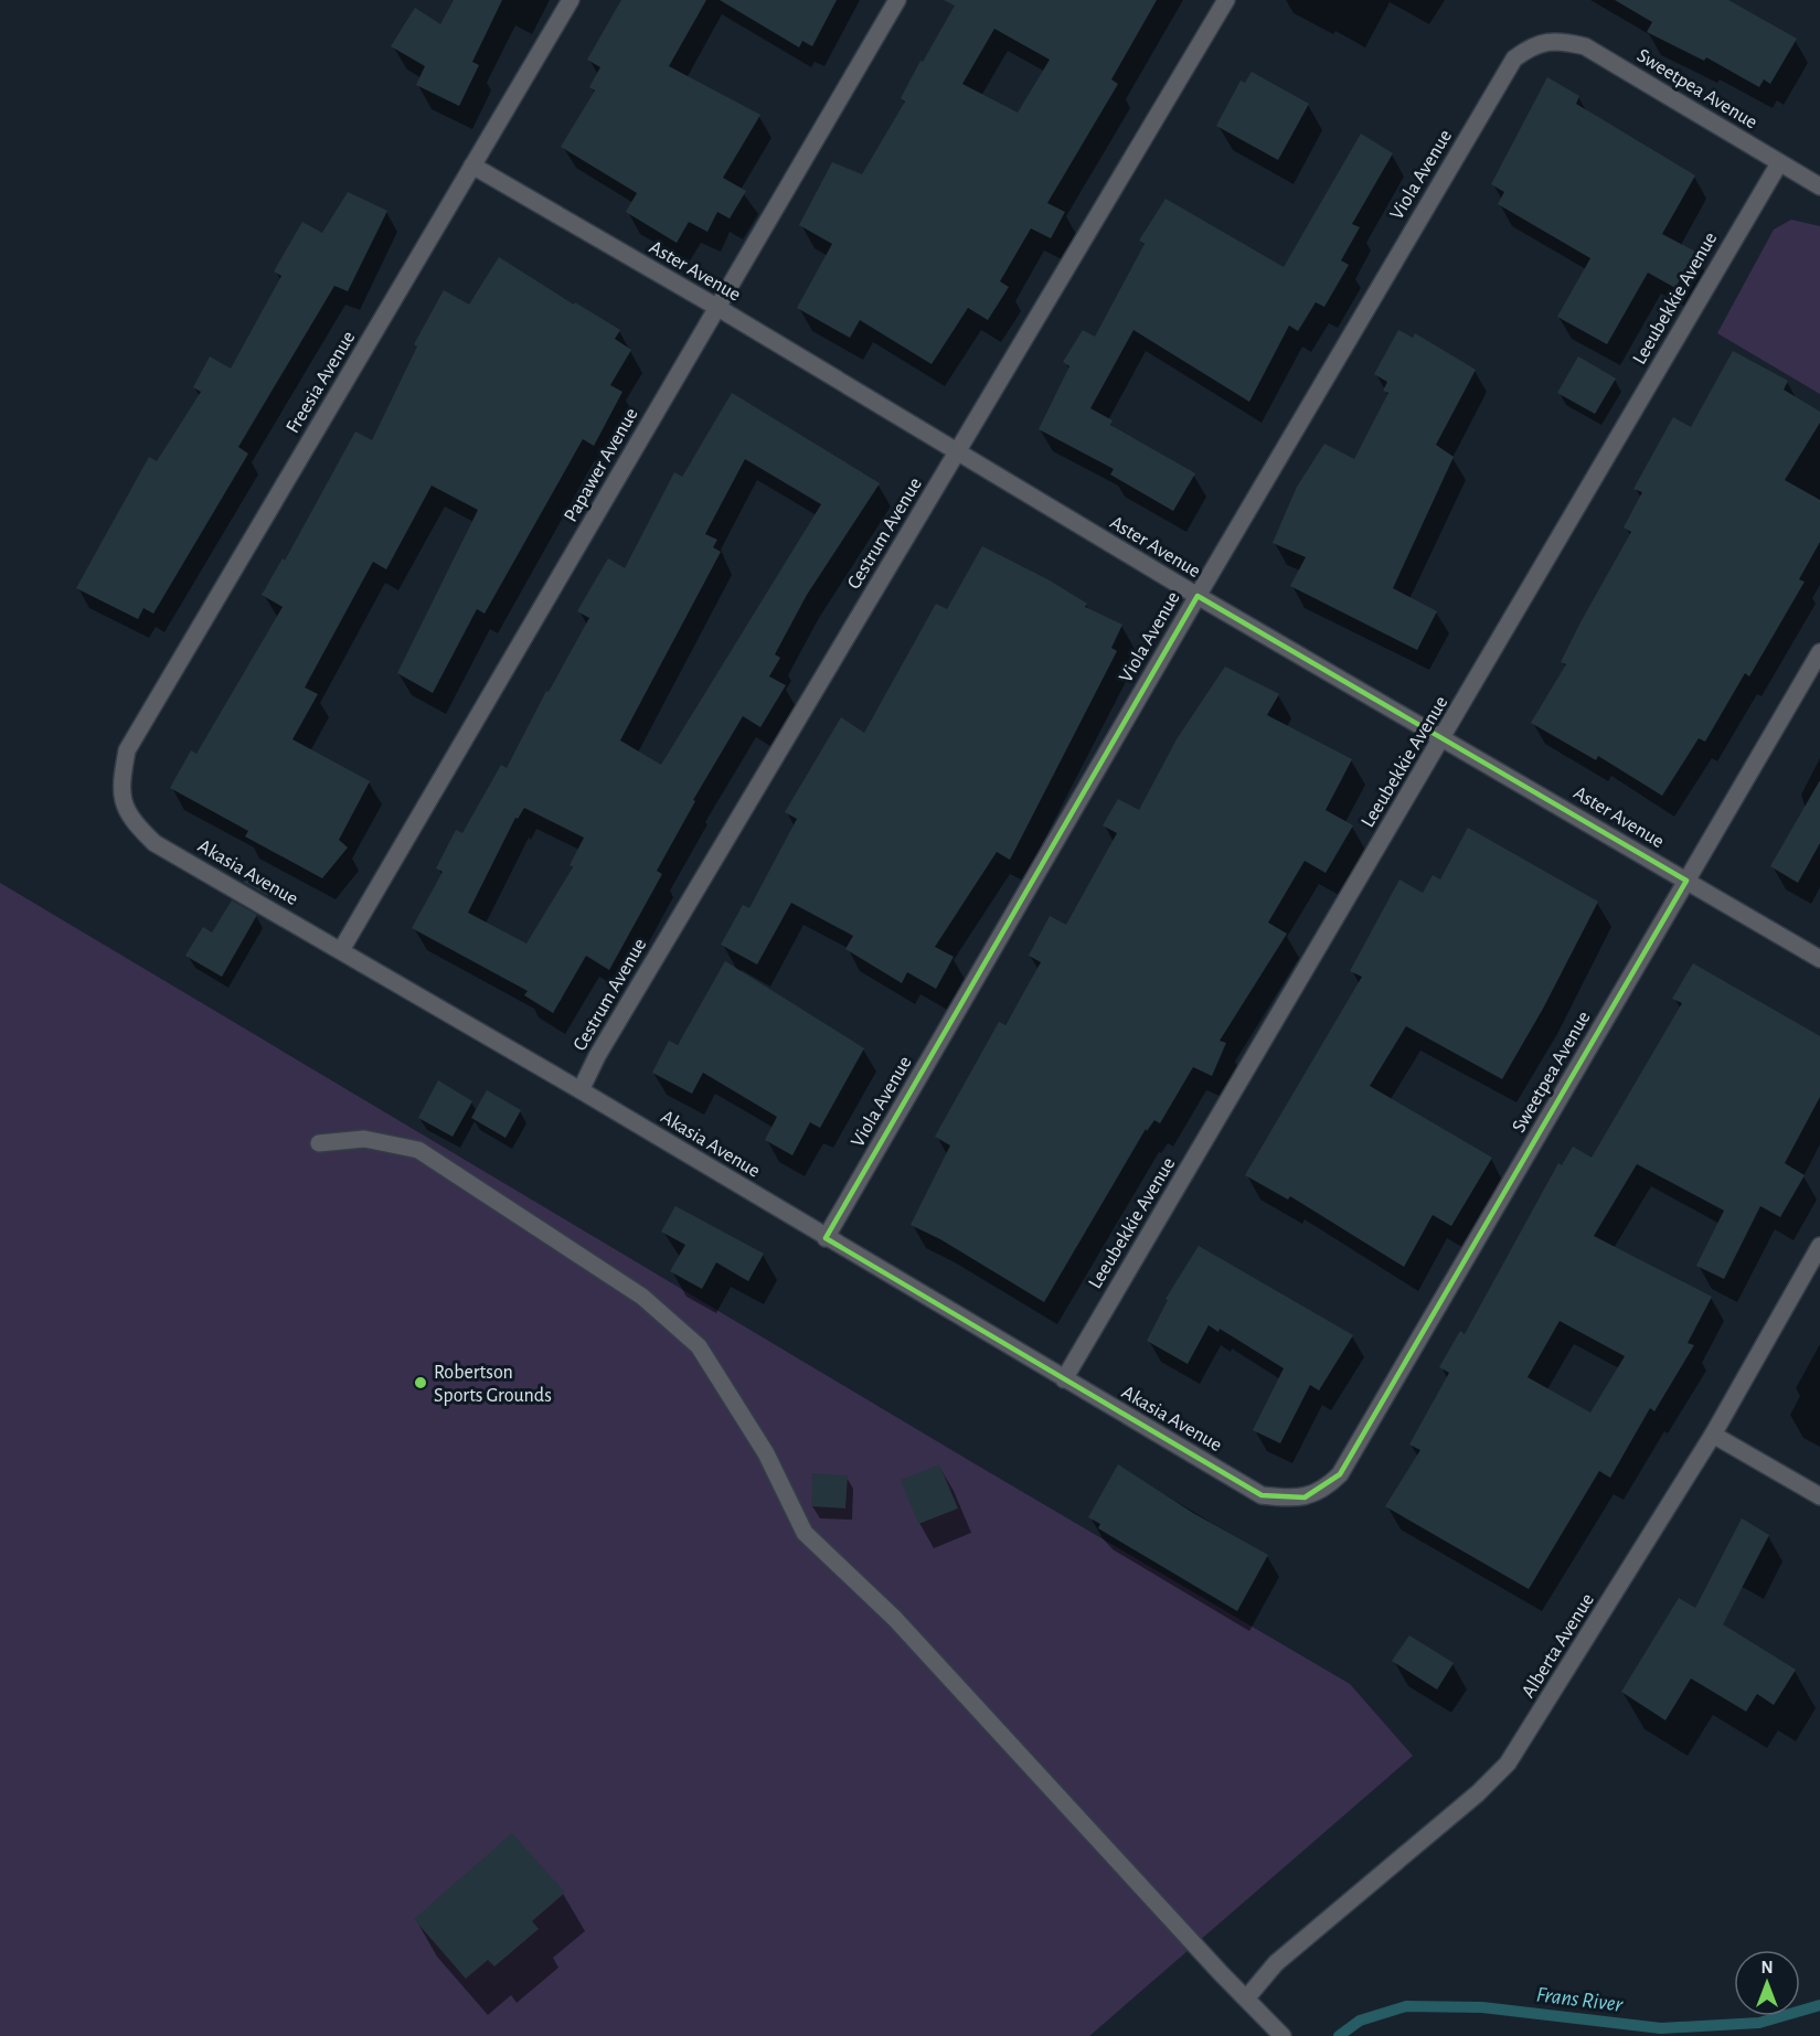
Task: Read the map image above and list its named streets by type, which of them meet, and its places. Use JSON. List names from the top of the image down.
{
  "streets": {
    "street": [
      "Sweetpea Avenue",
      "Viola Avenue",
      "Aster Avenue",
      "Leeubekkie Avenue",
      "Freesia Avenue",
      "Papawer Avenue",
      "Cestrum Avenue",
      "Akasia Avenue",
      "Alberta Avenue"
    ]
  },
  "crossings": [
    ["Sweetpea Avenue", "Viola Avenue"],
    ["Sweetpea Avenue", "Aster Avenue"],
    ["Sweetpea Avenue", "Leeubekkie Avenue"],
    ["Sweetpea Avenue", "Akasia Avenue"],
    ["Viola Avenue", "Aster Avenue"],
    ["Viola Avenue", "Akasia Avenue"],
    ["Aster Avenue", "Leeubekkie Avenue"],
    ["Aster Avenue", "Freesia Avenue"],
    ["Aster Avenue", "Papawer Avenue"],
    ["Aster Avenue", "Cestrum Avenue"],
    ["Leeubekkie Avenue", "Akasia Avenue"],
    ["Freesia Avenue", "Akasia Avenue"],
    ["Papawer Avenue", "Akasia Avenue"],
    ["Cestrum Avenue", "Akasia Avenue"]
  ],
  "water": ["Frans River"],
  "places": ["Robertson Sports Grounds"],
  "north": "top"
}
